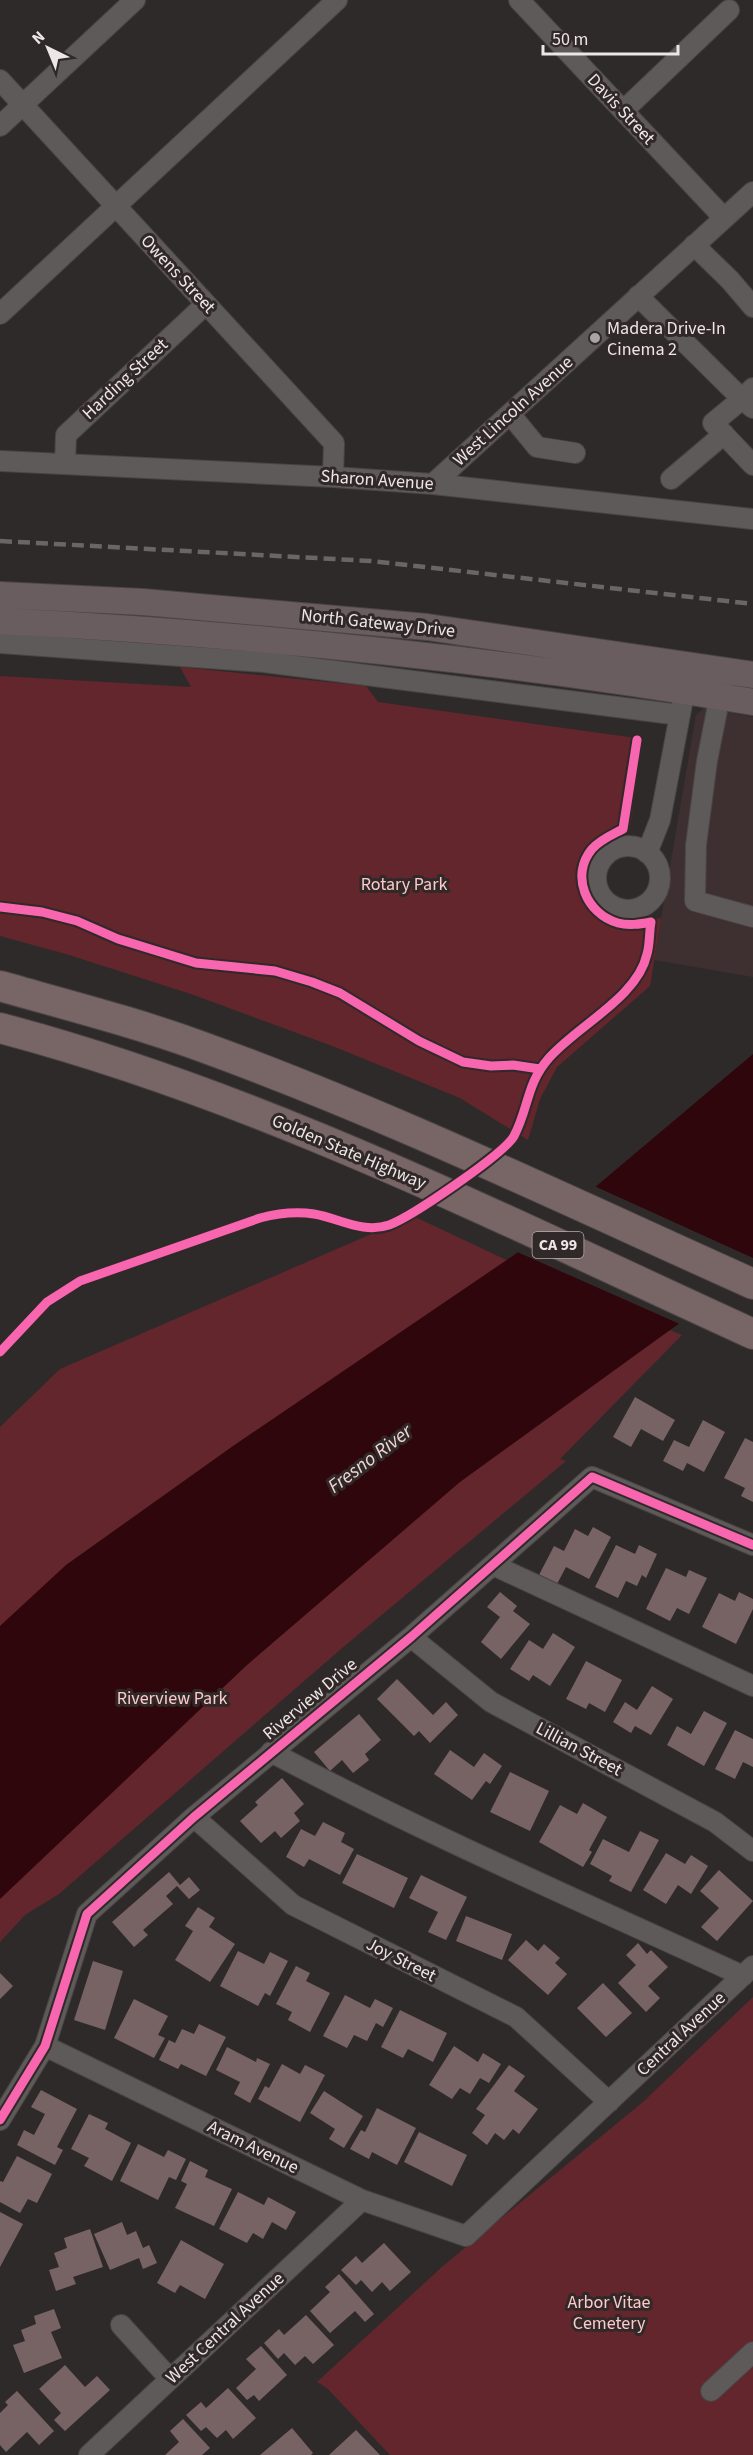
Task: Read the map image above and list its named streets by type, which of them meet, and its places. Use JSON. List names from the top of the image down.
{
  "streets": {
    "highway": ["Golden State Highway", "CA 99"],
    "main road": ["North Gateway Drive"],
    "street": [
      "Davis Street",
      "Owens Street",
      "Harding Street",
      "West Lincoln Avenue",
      "Sharon Avenue",
      "Riverview Drive",
      "Lillian Street",
      "Joy Street",
      "Central Avenue",
      "Aram Avenue",
      "West Central Avenue"
    ]
  },
  "crossings": [
    ["Davis Street", "West Lincoln Avenue"],
    ["Owens Street", "Harding Street"],
    ["Owens Street", "Sharon Avenue"],
    ["Harding Street", "Sharon Avenue"],
    ["West Lincoln Avenue", "Sharon Avenue"],
    ["Riverview Drive", "Lillian Street"],
    ["Riverview Drive", "Joy Street"],
    ["Riverview Drive", "Aram Avenue"],
    ["Joy Street", "Central Avenue"],
    ["Joy Street", "Aram Avenue"],
    ["Central Avenue", "Aram Avenue"],
    ["Aram Avenue", "West Central Avenue"]
  ],
  "water": ["Fresno River"],
  "parks": ["Rotary Park", "Riverview Park", "Arbor Vitae Cemetery"],
  "places": ["Madera Drive-In Cinema 2"],
  "scale_bar": "50 m",
  "north": "top left"
}
